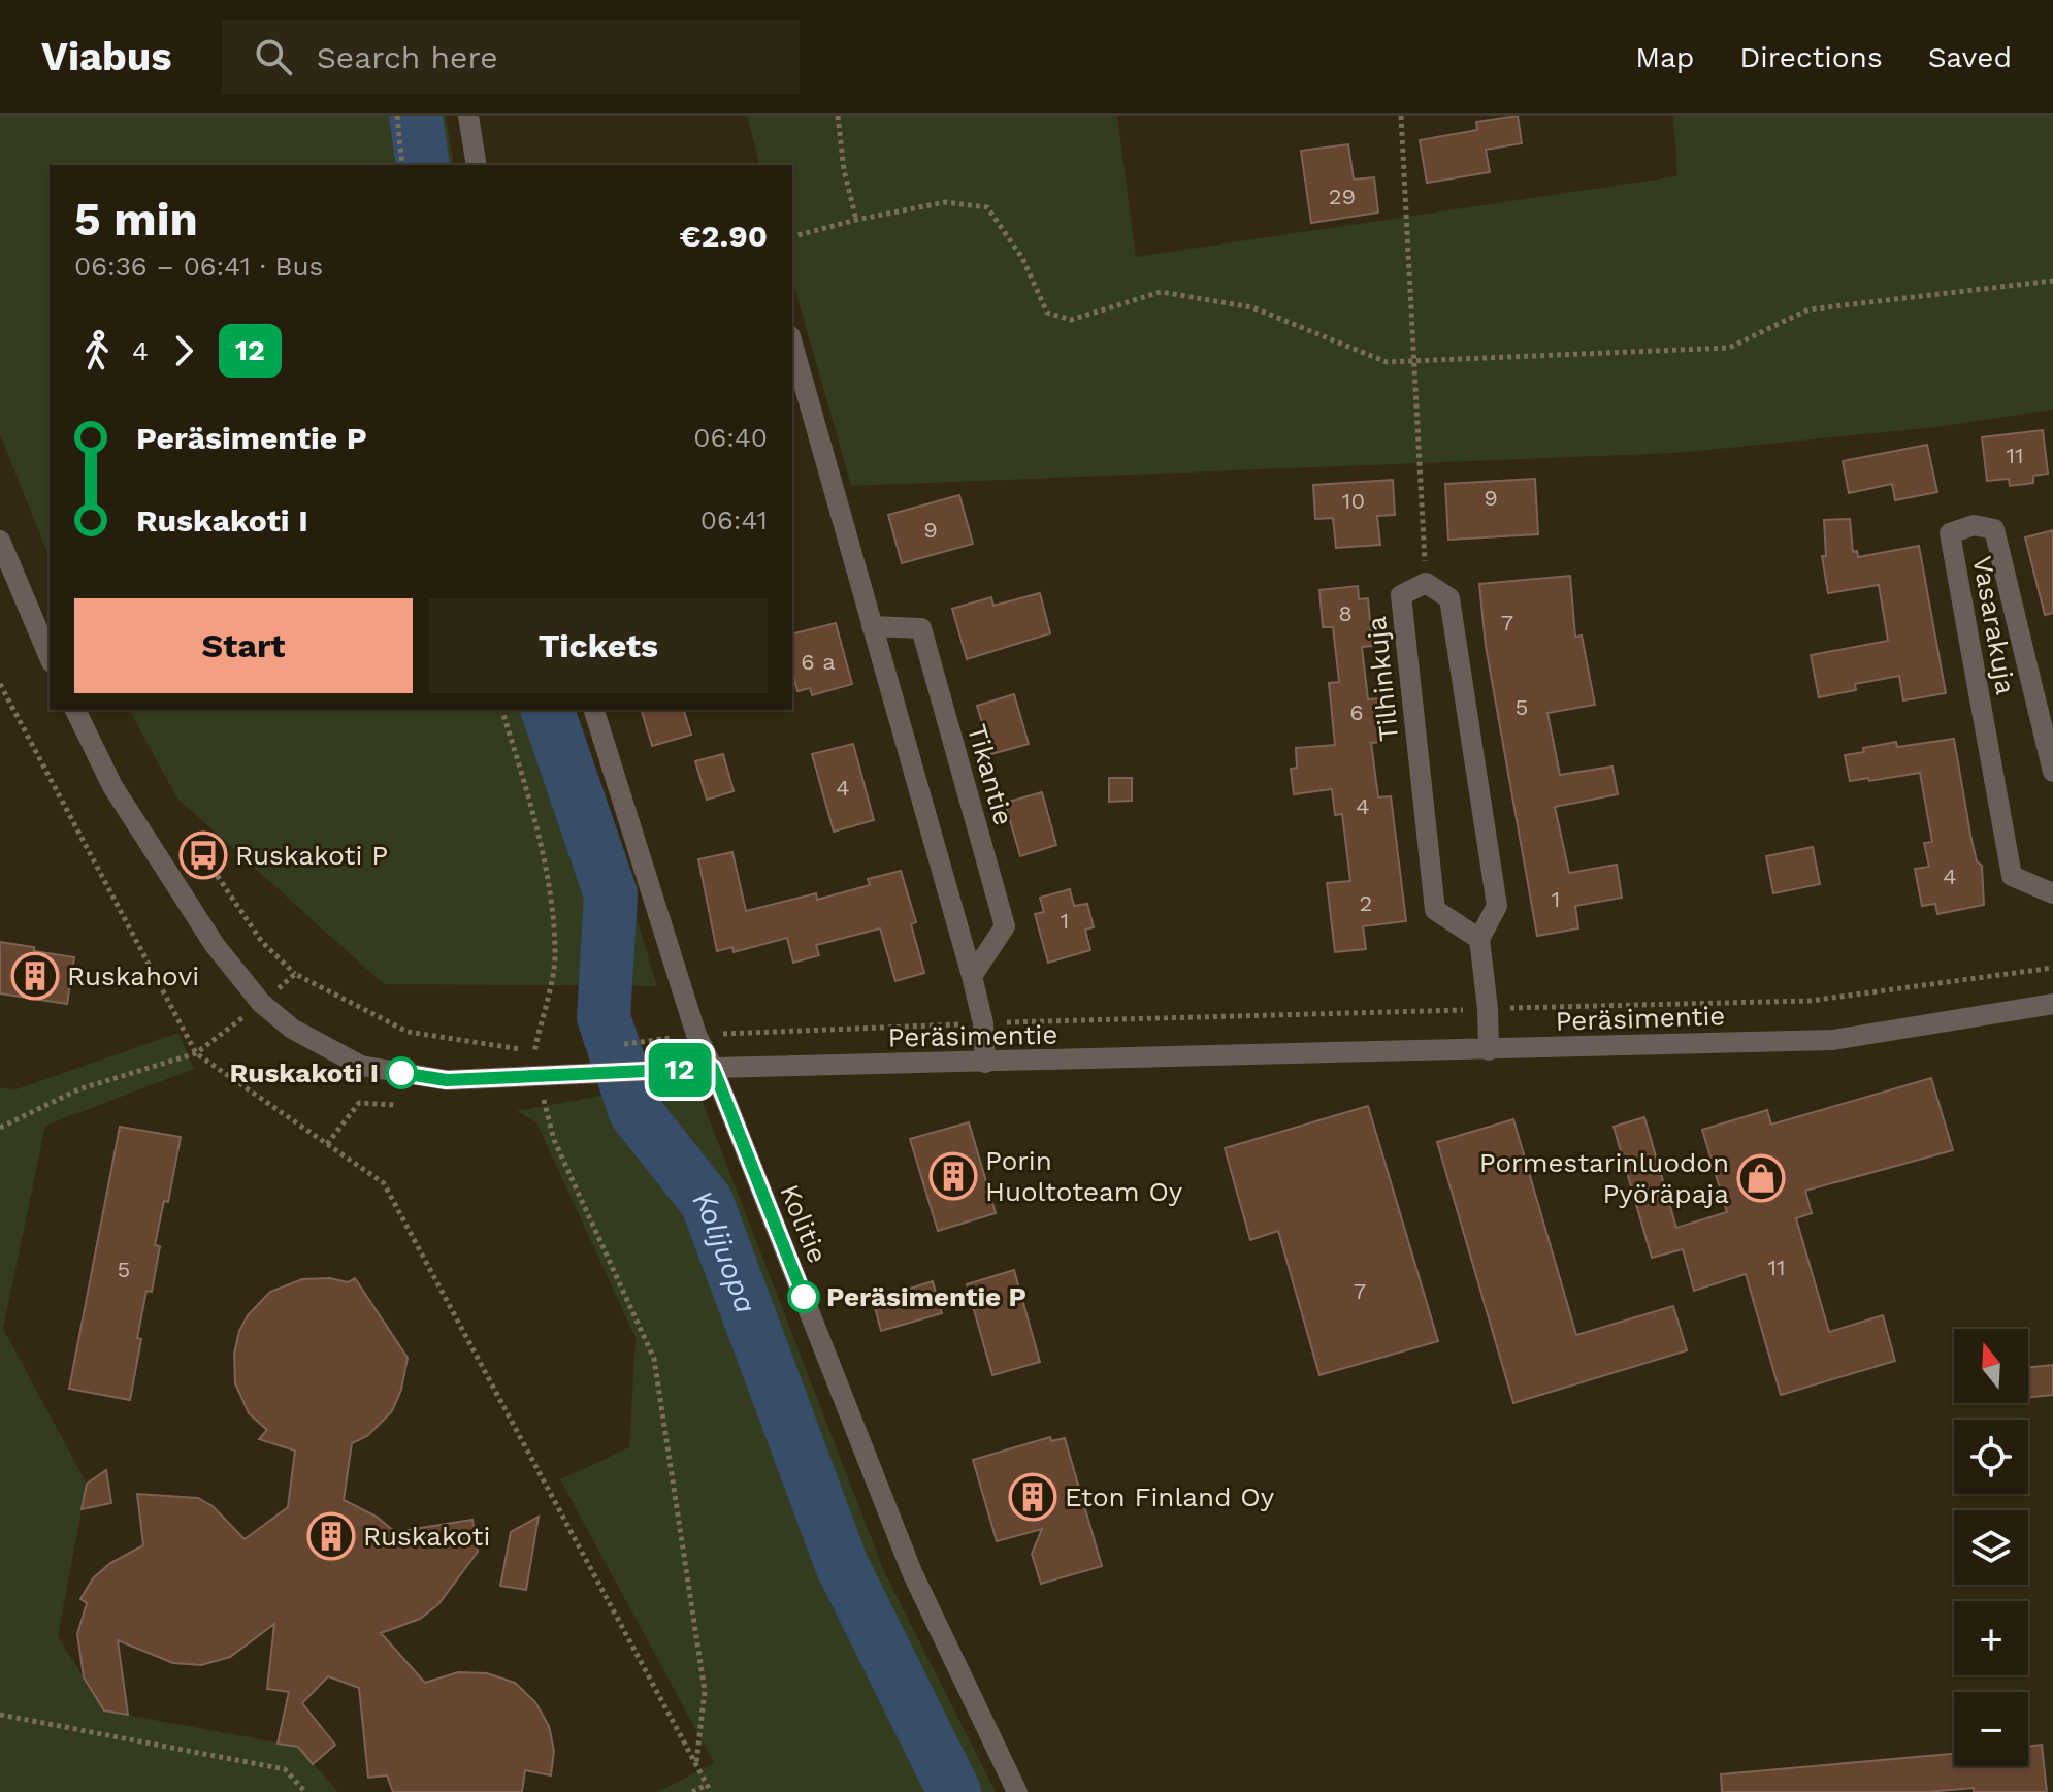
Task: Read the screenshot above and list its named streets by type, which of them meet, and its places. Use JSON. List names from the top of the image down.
{
  "streets": {
    "street": [
      "Vasarakuja",
      "Tilhinkuja",
      "Tikantie",
      "Peräsimentie",
      "Kolitie"
    ]
  },
  "crossings": [
    ["Peräsimentie", "Kolitie"]
  ],
  "water": ["Kolijuopa"],
  "places": {
    "bus stop": ["Ruskakoti P"],
    "building": [
      "Ruskahovi",
      "Porin Huoltoteam Oy",
      "Eton Finland Oy",
      "Ruskakoti"
    ],
    "other": ["Ruskakoti I", "Peräsimentie P"],
    "shop": ["Pormestarinluodon Pyöräpaja"]
  },
  "lines": ["bus line 12"],
  "house_numbers": [
    "29",
    "11",
    "9",
    "10",
    "9",
    "8",
    "7",
    "6 a",
    "5",
    "6",
    "4",
    "4",
    "4",
    "1",
    "2",
    "1",
    "11",
    "5",
    "7"
  ],
  "north": "top",
  "page": {
    "header": "Viabus",
    "search": "Search here",
    "nav": ["Map", "Directions", "Saved"],
    "on_map": "12",
    "heading": ["5 min", "06:36 – 06:41 · Bus", "€2.90"],
    "legs": ["4", "12"],
    "list": [
      {
        "name": "Peräsimentie P",
        "value": "06:40"
      },
      {
        "name": "Ruskakoti I",
        "value": "06:41"
      }
    ],
    "buttons": ["Start", "Tickets"],
    "map_buttons": ["+", "−"]
  }
}
